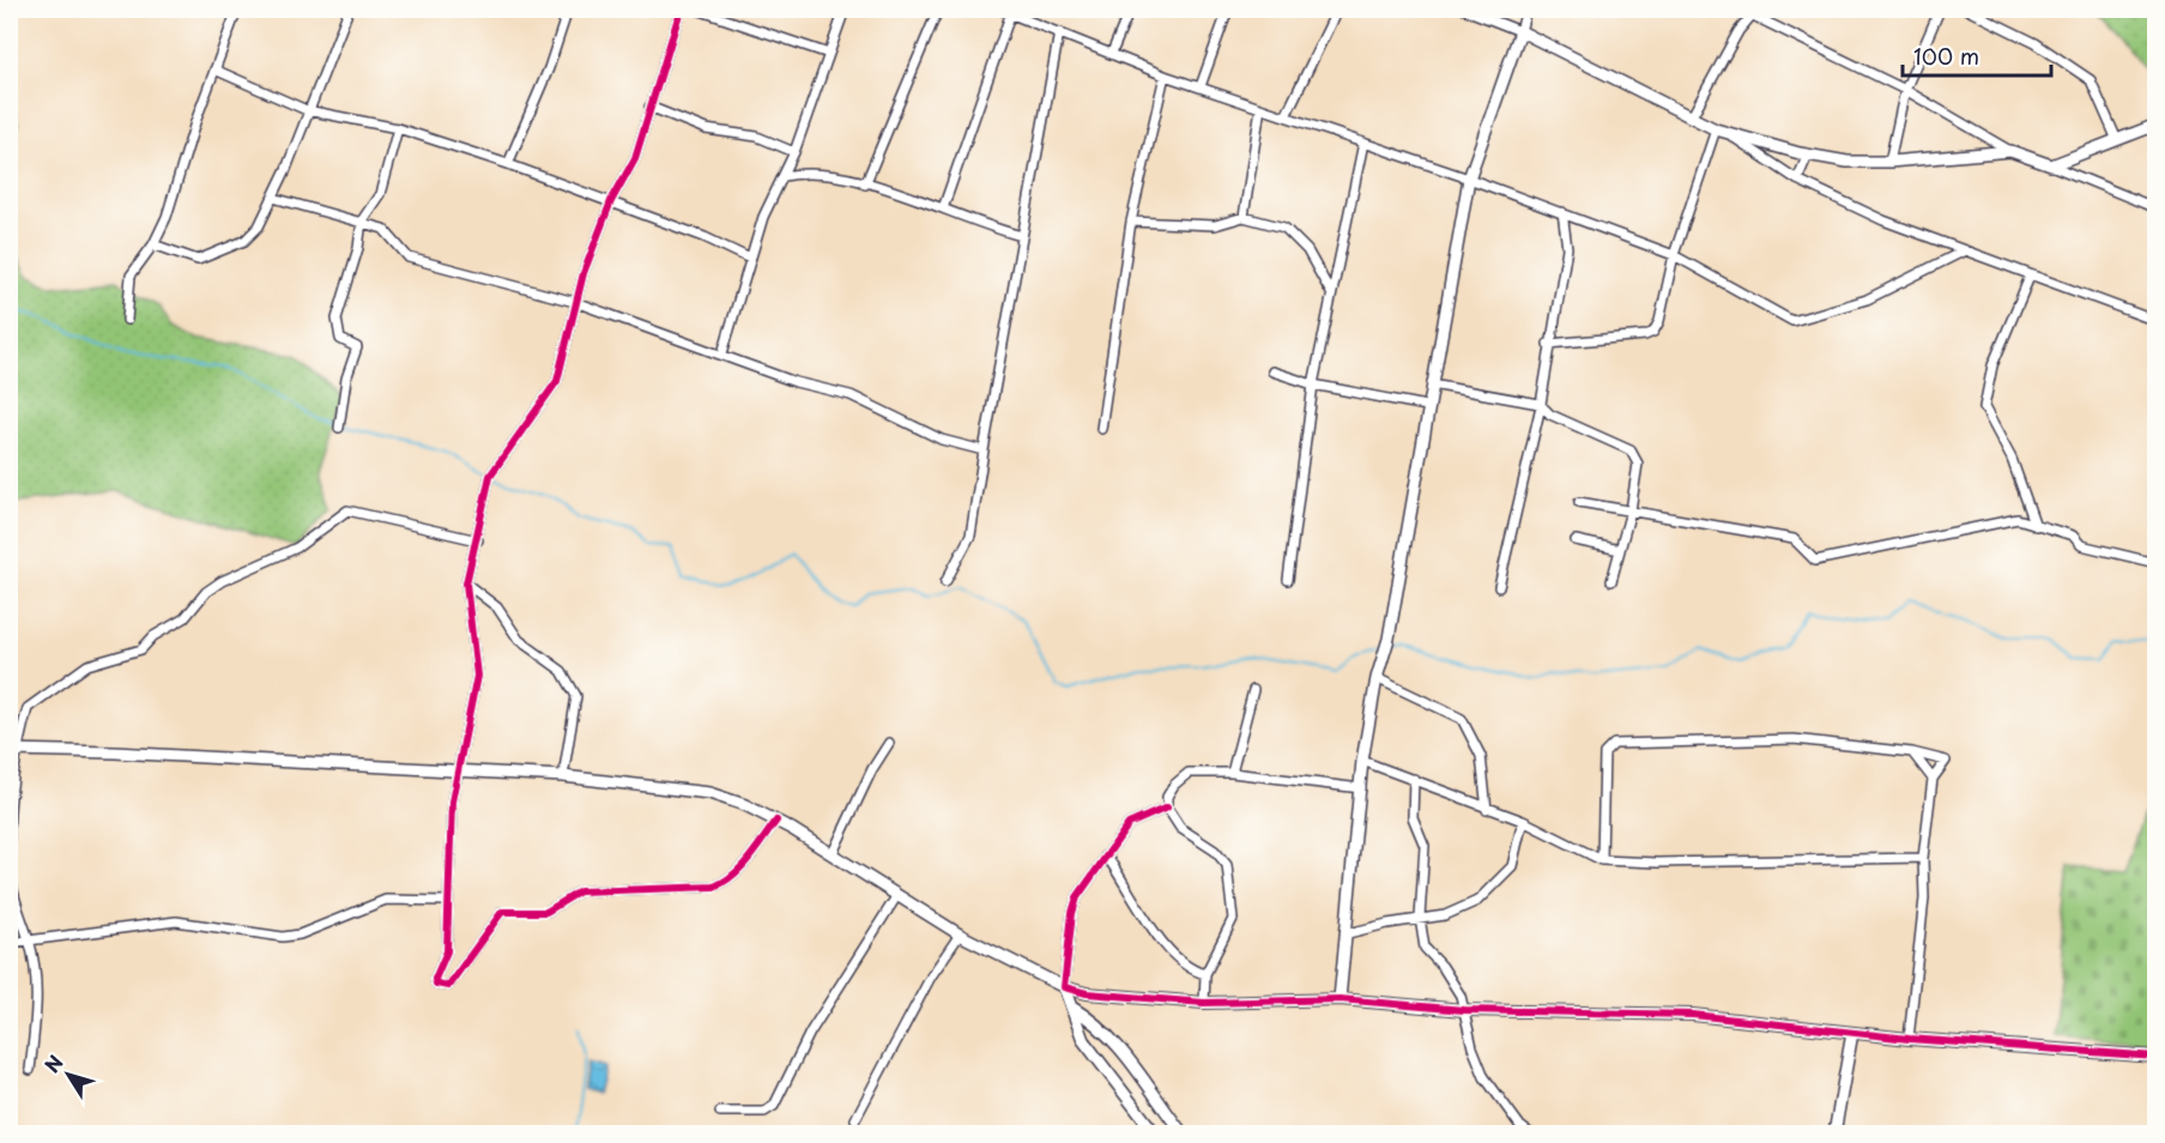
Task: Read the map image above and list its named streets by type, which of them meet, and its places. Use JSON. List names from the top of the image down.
{
  "scale_bar": "100 m",
  "north": "top left"
}
